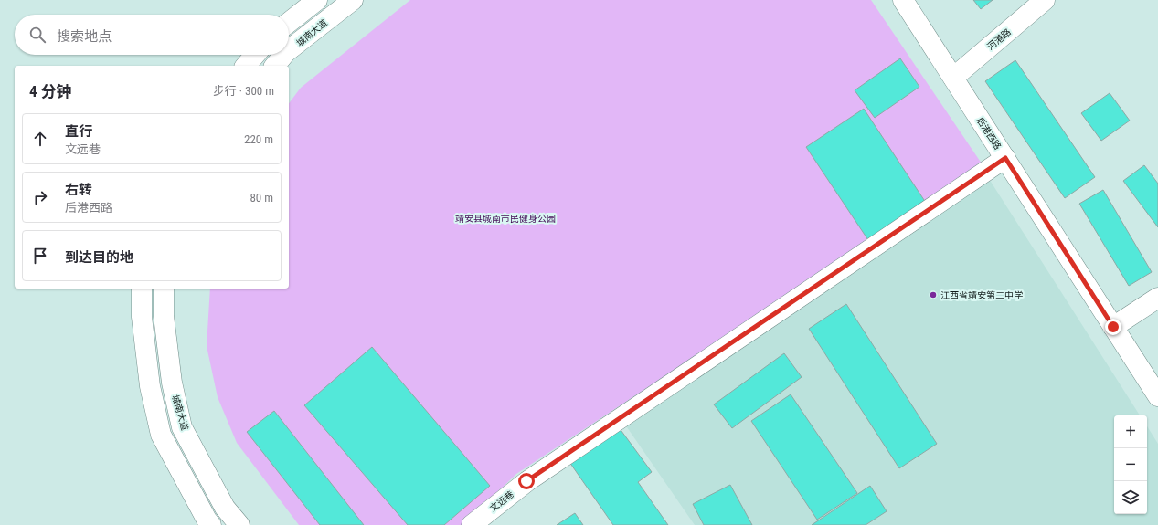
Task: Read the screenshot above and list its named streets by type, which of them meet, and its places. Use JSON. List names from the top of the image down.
{
  "streets": {
    "main road": [
      "城南大道",
      "河港路",
      "后港西路",
      "文远巷"
    ]
  },
  "crossings": [
    ["河港路", "后港西路"],
    ["后港西路", "文远巷"]
  ],
  "parks": ["靖安县城南市民健身公园"],
  "places": ["江西省靖安第二中学"],
  "page": {
    "search": "搜索地点",
    "heading": ["4 分钟", "步行 · 300 m"],
    "list": [
      ["直行", "文远巷", "220 m"],
      ["右转", "后港西路", "80 m"],
      "到达目的地"
    ],
    "map_buttons": ["+", "−"]
  }
}
